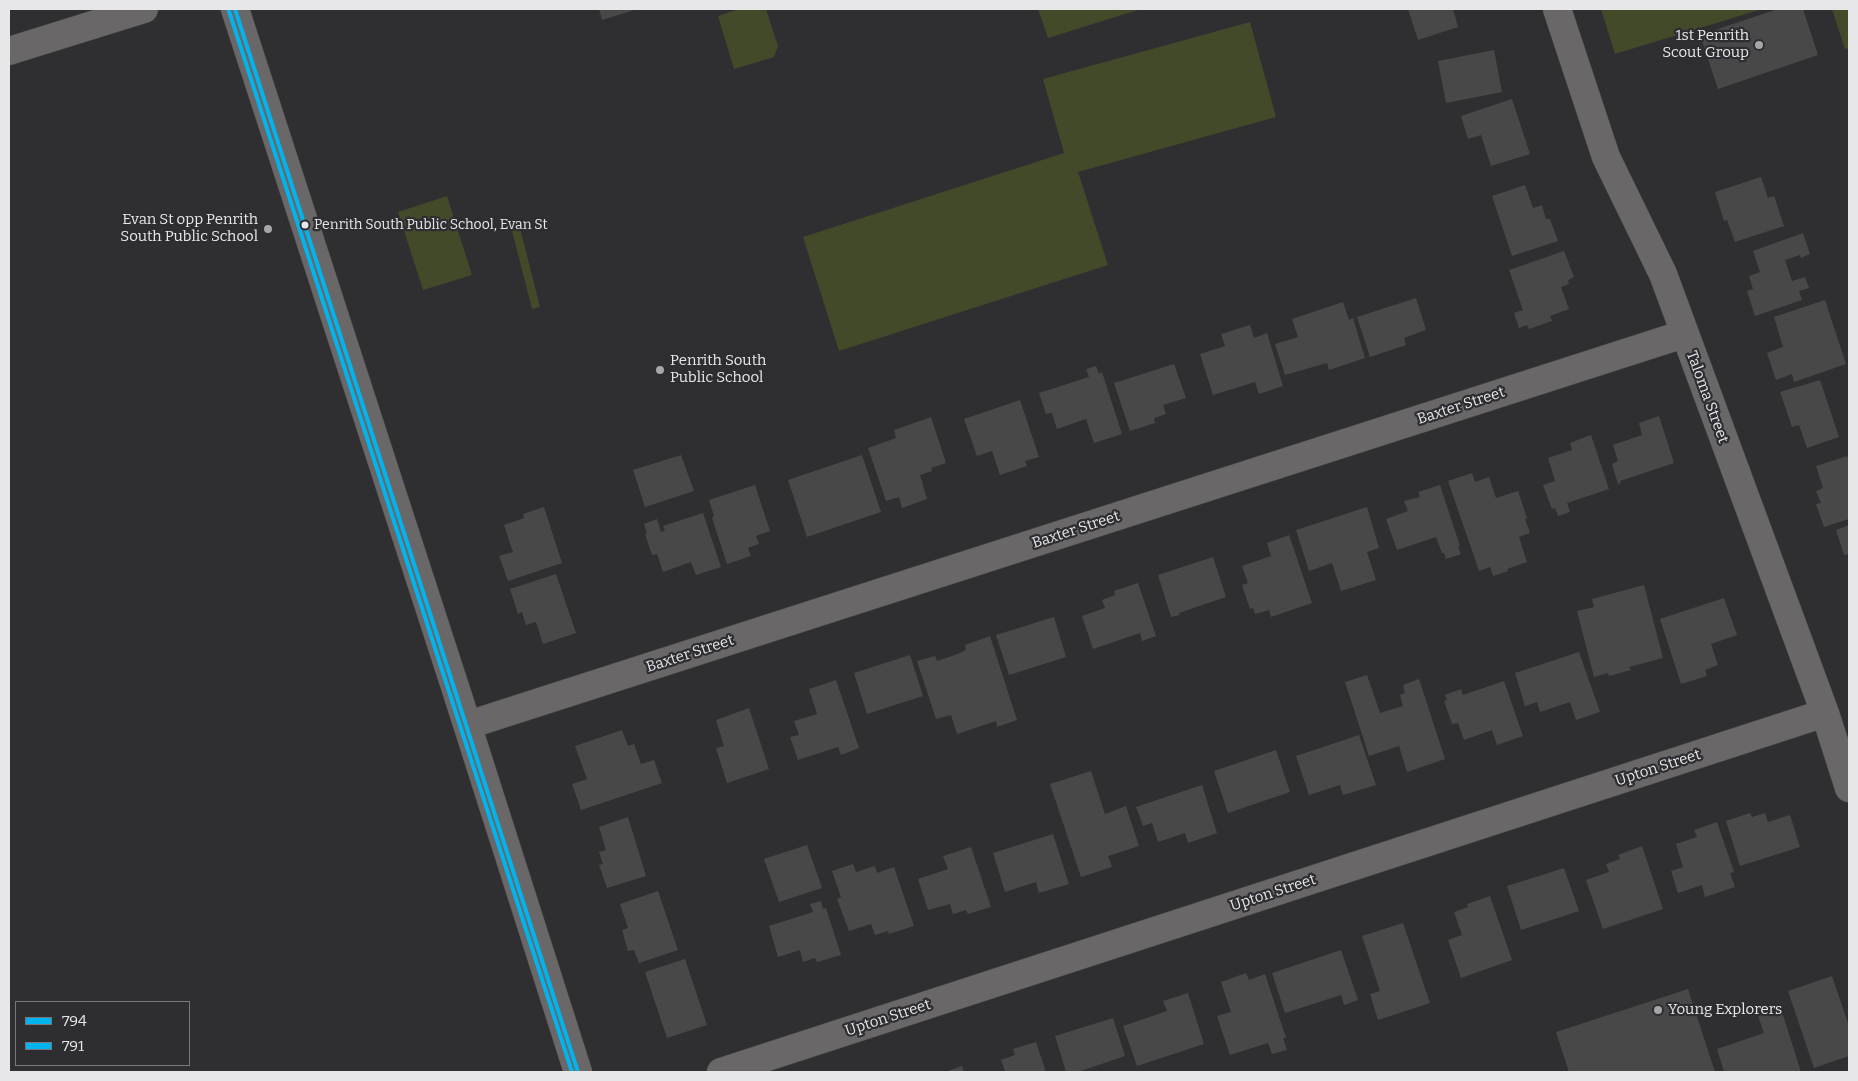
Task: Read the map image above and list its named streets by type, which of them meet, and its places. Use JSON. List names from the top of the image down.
{
  "streets": {
    "street": ["Taloma Street", "Baxter Street", "Upton Street"]
  },
  "crossings": [
    ["Taloma Street", "Baxter Street"],
    ["Taloma Street", "Upton Street"]
  ],
  "places": [
    "1st Penrith Scout Group",
    "Penrith South Public School, Evan St",
    "Evan St opp Penrith South Public School",
    "Penrith South Public School",
    "Young Explorers"
  ],
  "lines": ["transit line 794", "transit line 791"],
  "legend": ["794", "791"]
}
